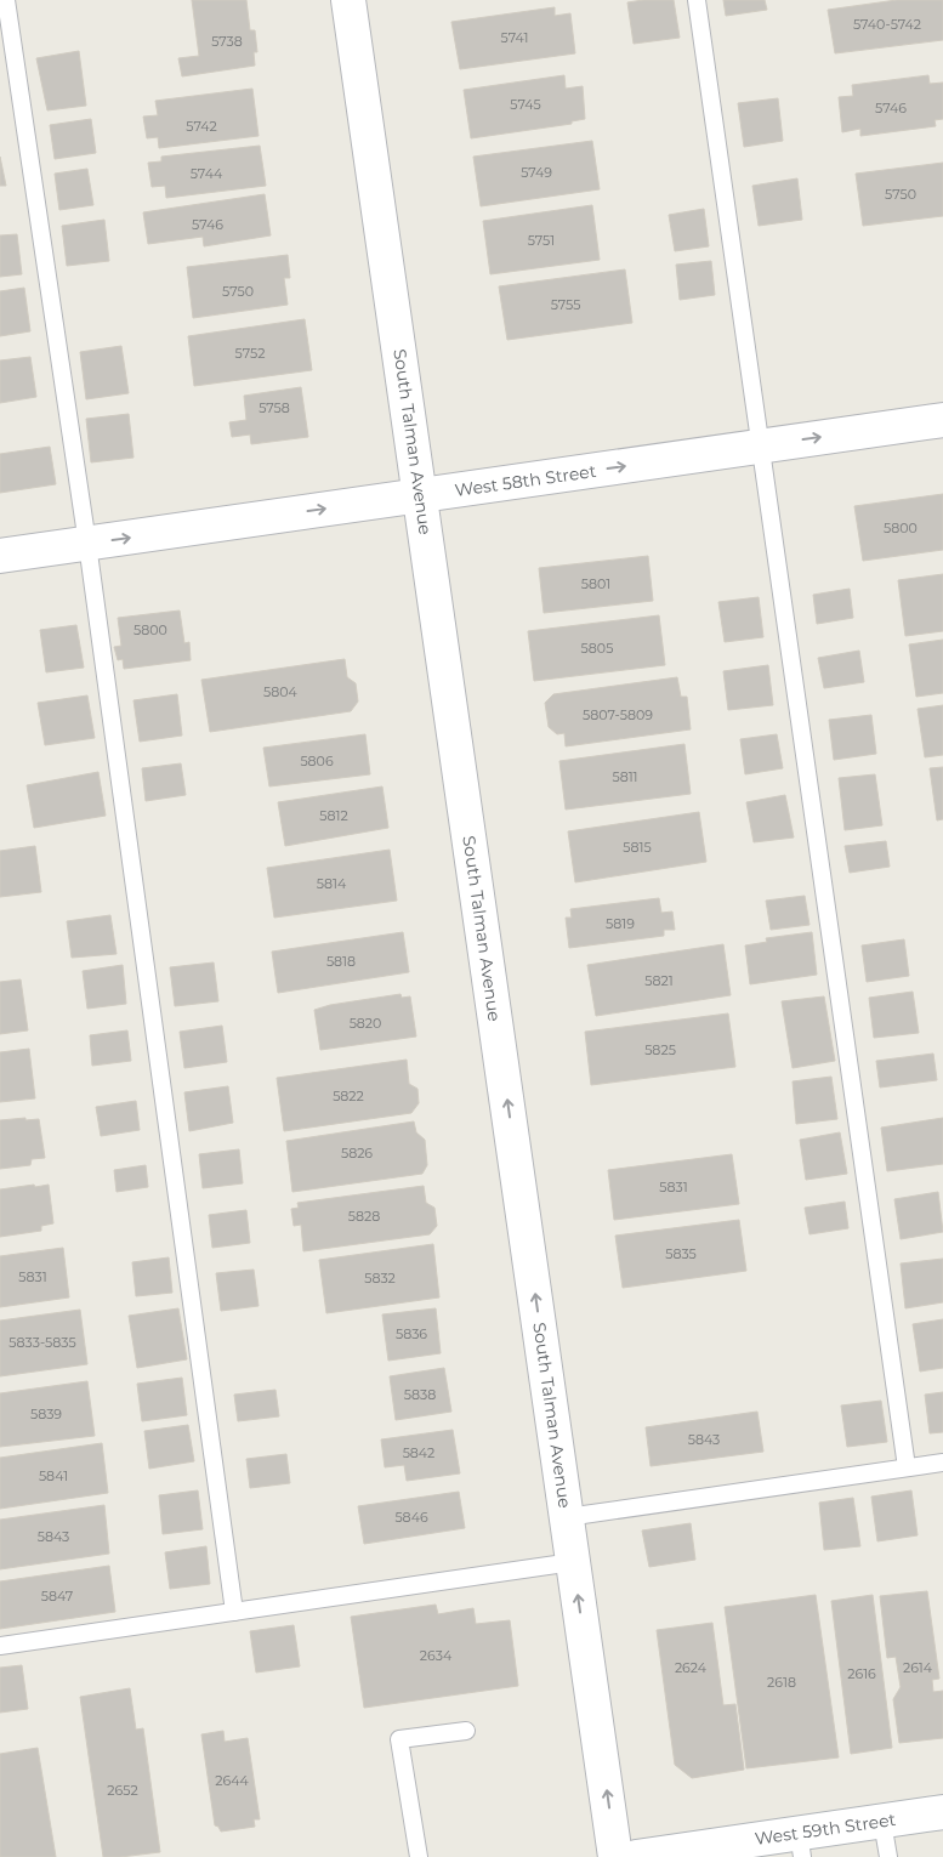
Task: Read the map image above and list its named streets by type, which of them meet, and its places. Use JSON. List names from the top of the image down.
{
  "streets": {
    "street": ["South Talman Avenue", "West 58th Street", "West 59th Street"]
  },
  "crossings": [
    ["South Talman Avenue", "West 58th Street"]
  ],
  "one_way": ["South Talman Avenue", "West 58th Street"],
  "house_numbers": [
    "5740-5742",
    "5741",
    "5738",
    "5745",
    "5746",
    "5742",
    "5749",
    "5744",
    "5750",
    "5746",
    "5751",
    "5750",
    "5755",
    "5752",
    "5758",
    "5800",
    "5801",
    "5800",
    "5805",
    "5804",
    "5807-5809",
    "5806",
    "5811",
    "5812",
    "5815",
    "5814",
    "5819",
    "5818",
    "5821",
    "5820",
    "5825",
    "5822",
    "5826",
    "5831",
    "5828",
    "5835",
    "5831",
    "5832",
    "5836",
    "5833-5835",
    "5838",
    "5839",
    "5843",
    "5842",
    "5841",
    "5846",
    "5843",
    "5847",
    "2634",
    "2624",
    "2614",
    "2616",
    "2618",
    "2644",
    "2652"
  ]
}
